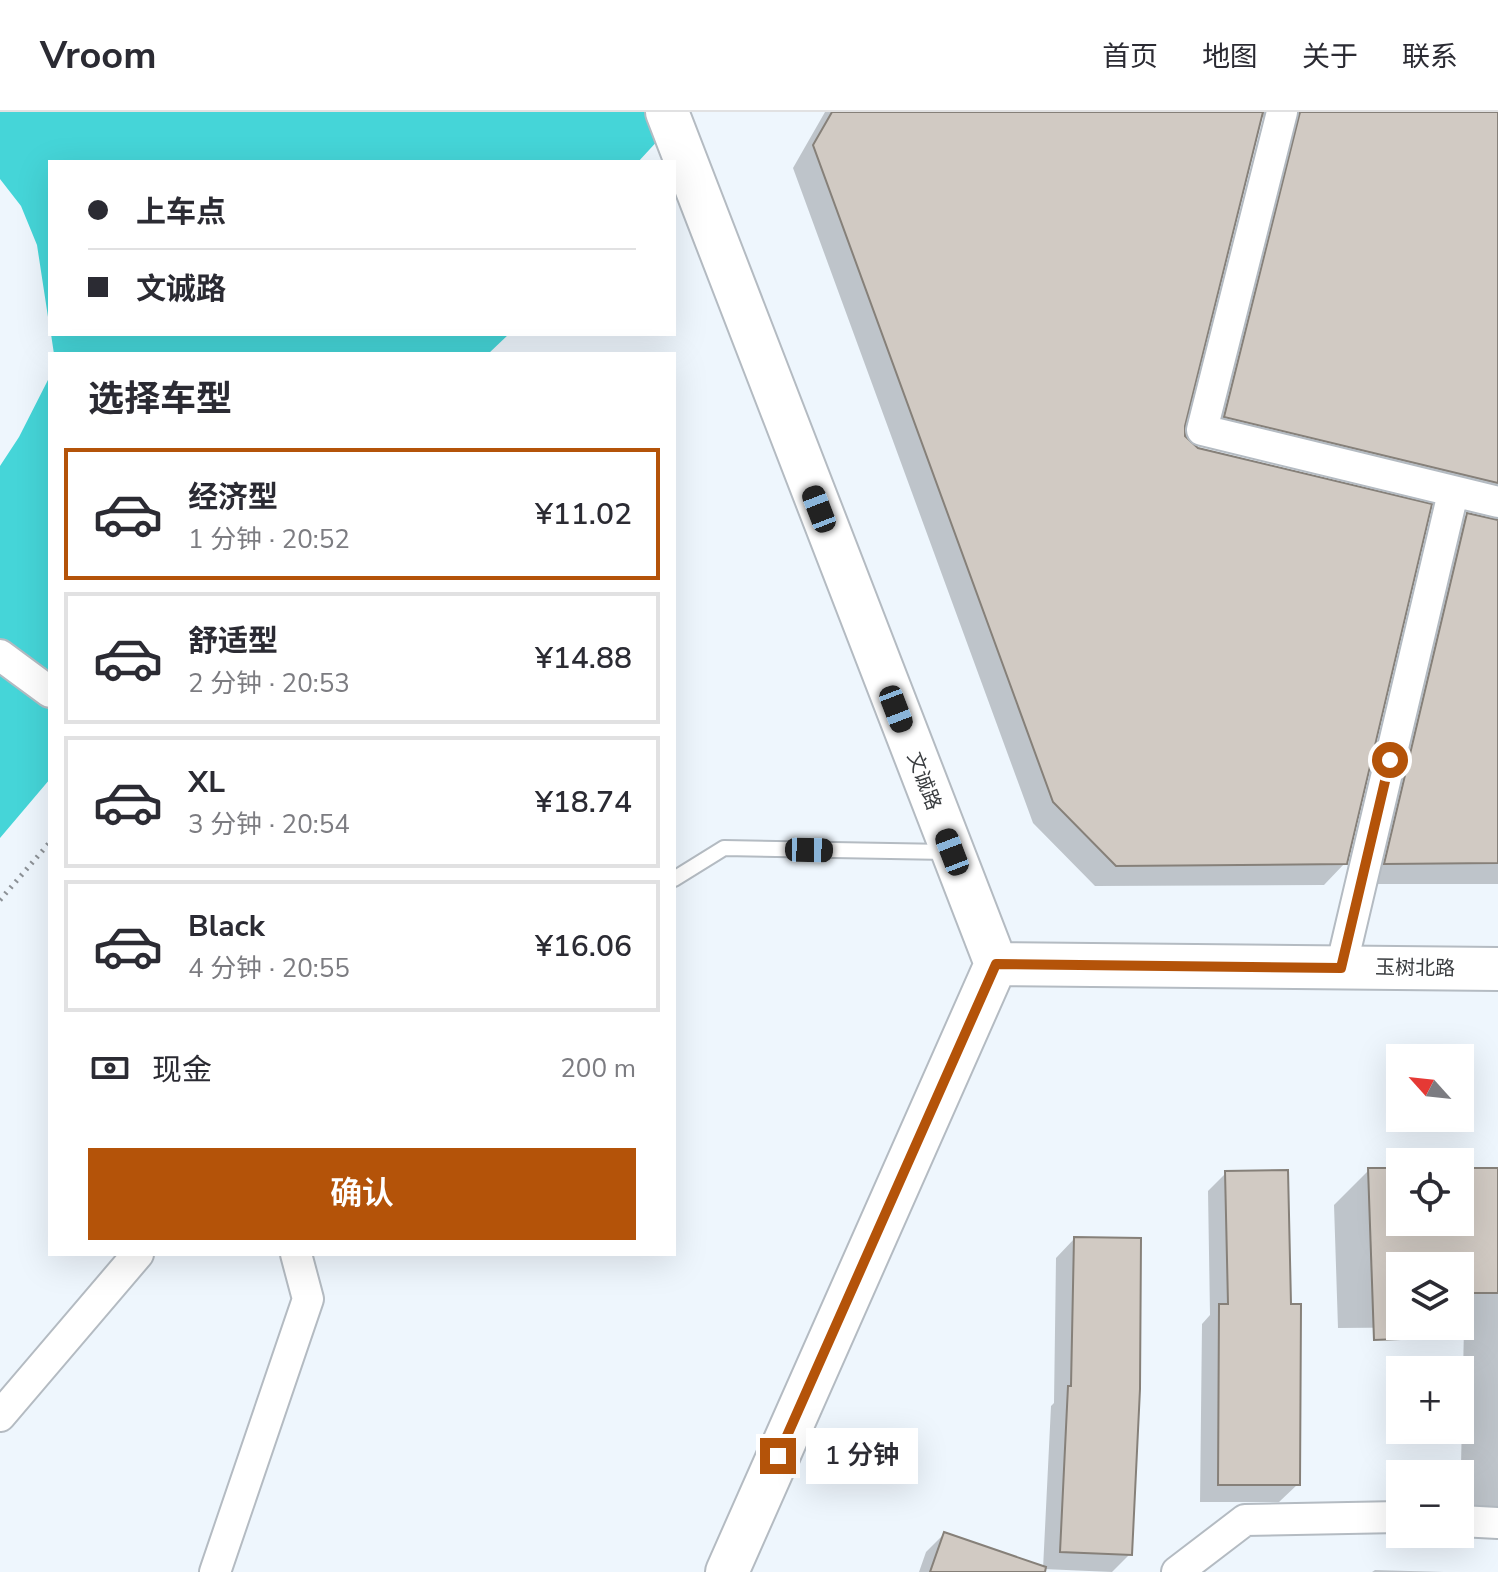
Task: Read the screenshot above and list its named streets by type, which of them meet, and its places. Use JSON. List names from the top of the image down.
{
  "streets": {
    "street": ["文诚路", "玉树北路"]
  },
  "crossings": [
    ["文诚路", "玉树北路"]
  ],
  "north": "top left",
  "page": {
    "header": "Vroom",
    "nav": [
      "首页",
      "地图",
      "关于",
      "联系"
    ],
    "banner": ["上车点", "文诚路"],
    "heading": "选择车型",
    "list": [
      {
        "name": "经济型",
        "note": "1 分钟 · 20:52",
        "value": "¥11.02"
      },
      {
        "name": "舒适型",
        "note": "2 分钟 · 20:53",
        "value": "¥14.88"
      },
      {
        "name": "XL",
        "note": "3 分钟 · 20:54",
        "value": "¥18.74"
      },
      {
        "name": "Black",
        "note": "4 分钟 · 20:55",
        "value": "¥16.06"
      }
    ],
    "pay": ["现金", "200 m"],
    "map_buttons": ["+", "−"],
    "buttons": "确认",
    "bubble": "1 分钟"
  }
}
